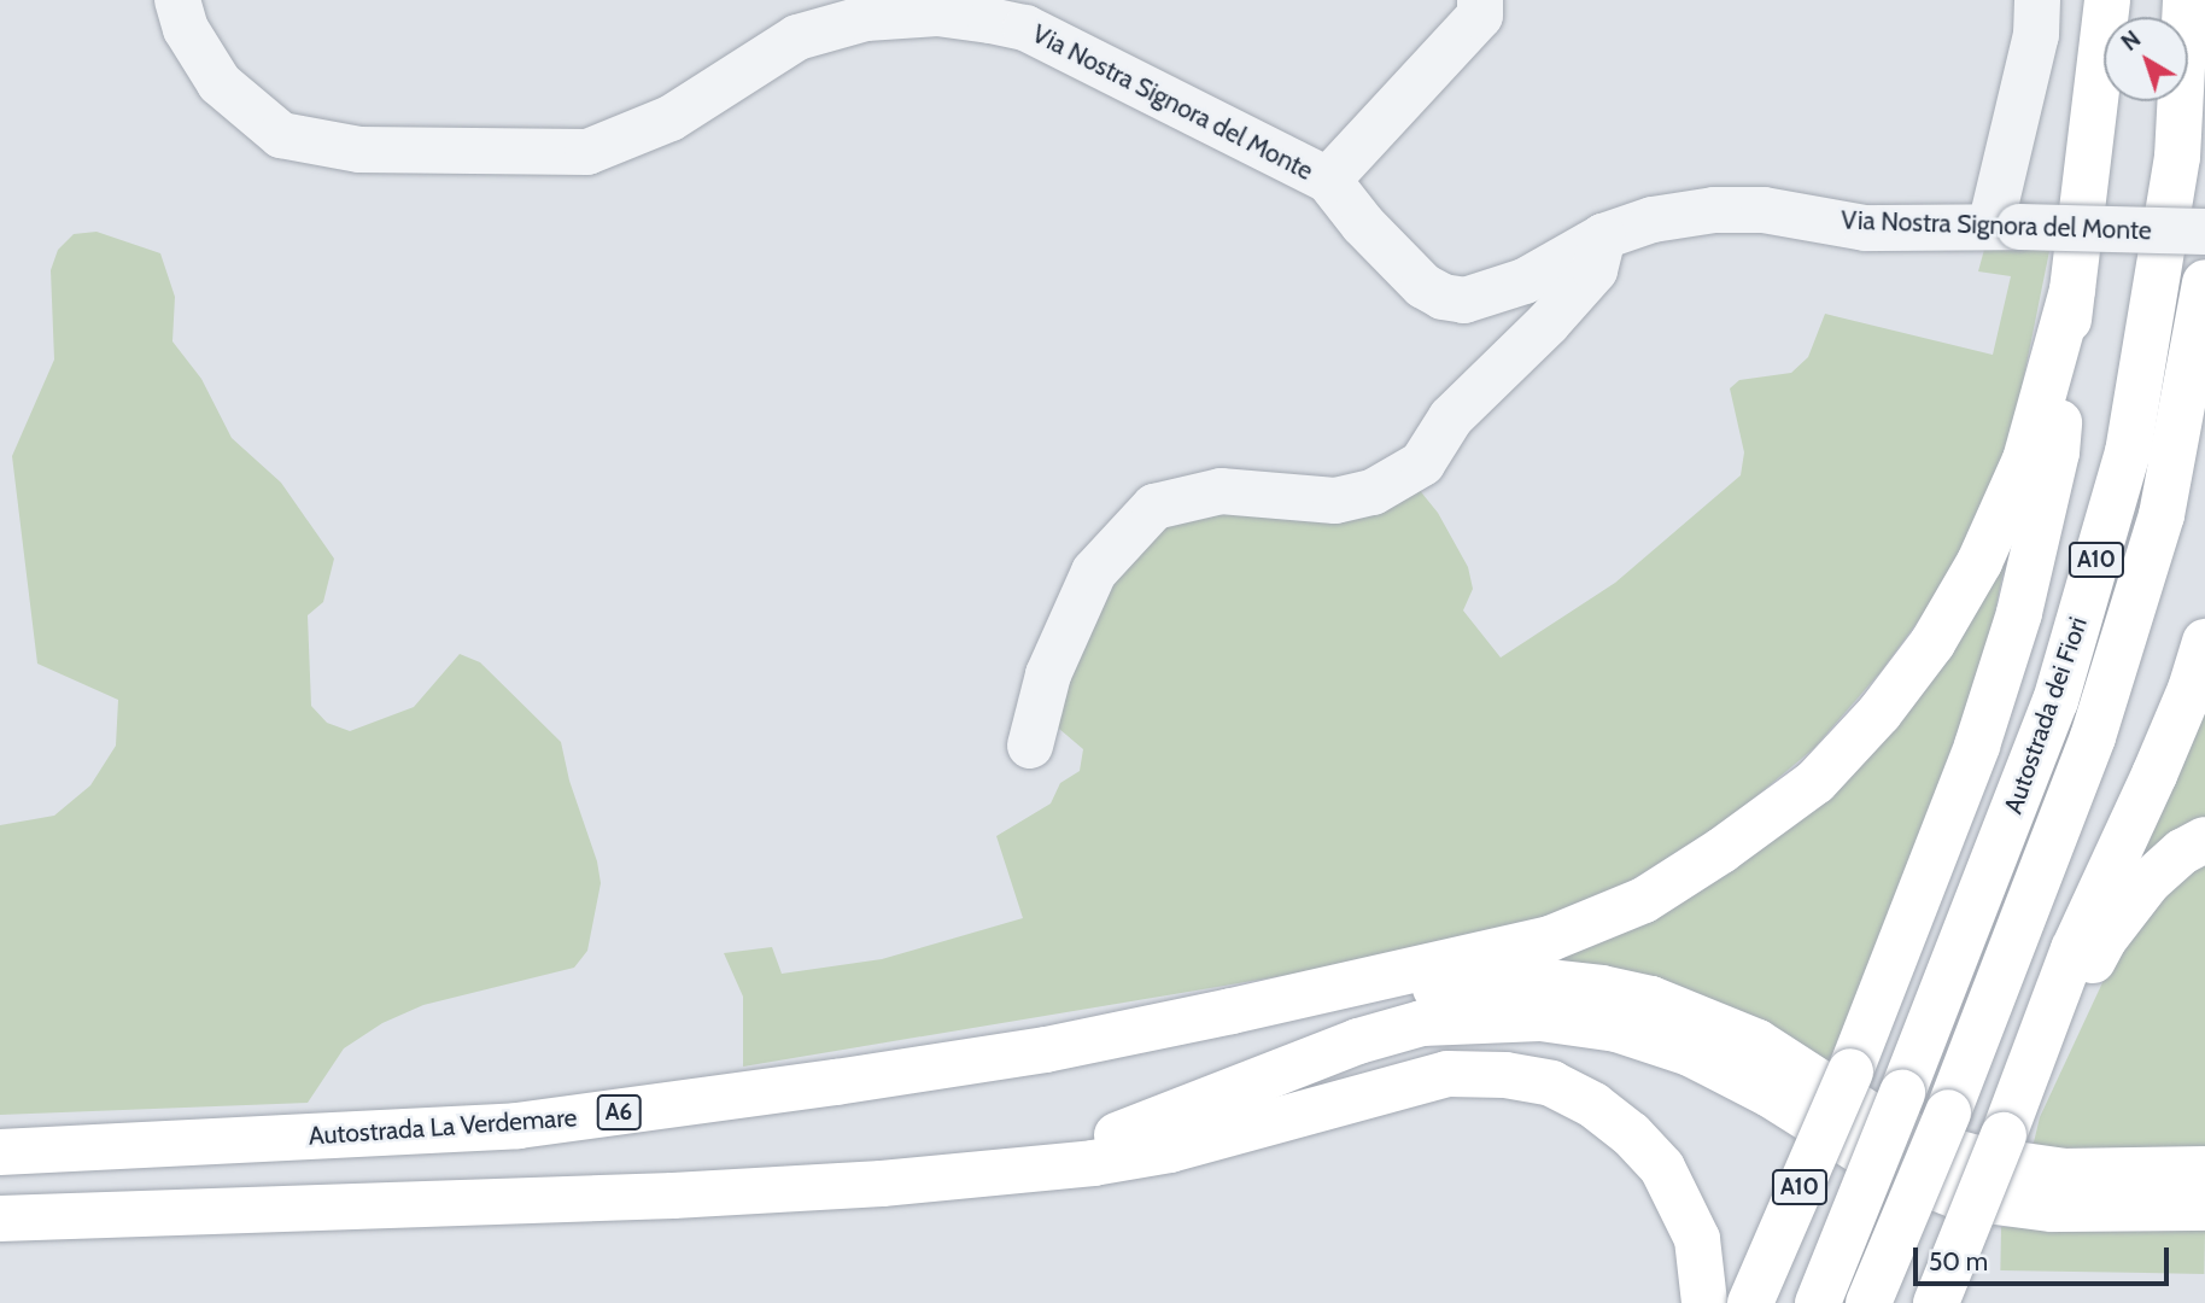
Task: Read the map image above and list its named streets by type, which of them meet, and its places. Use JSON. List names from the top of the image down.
{
  "streets": {
    "highway": [
      "A10",
      "Autostrada dei Fiori",
      "A6",
      "Autostrada La Verdemare"
    ],
    "street": ["Via Nostra Signora del Monte"]
  },
  "scale_bar": "50 m",
  "north": "top left"
}
